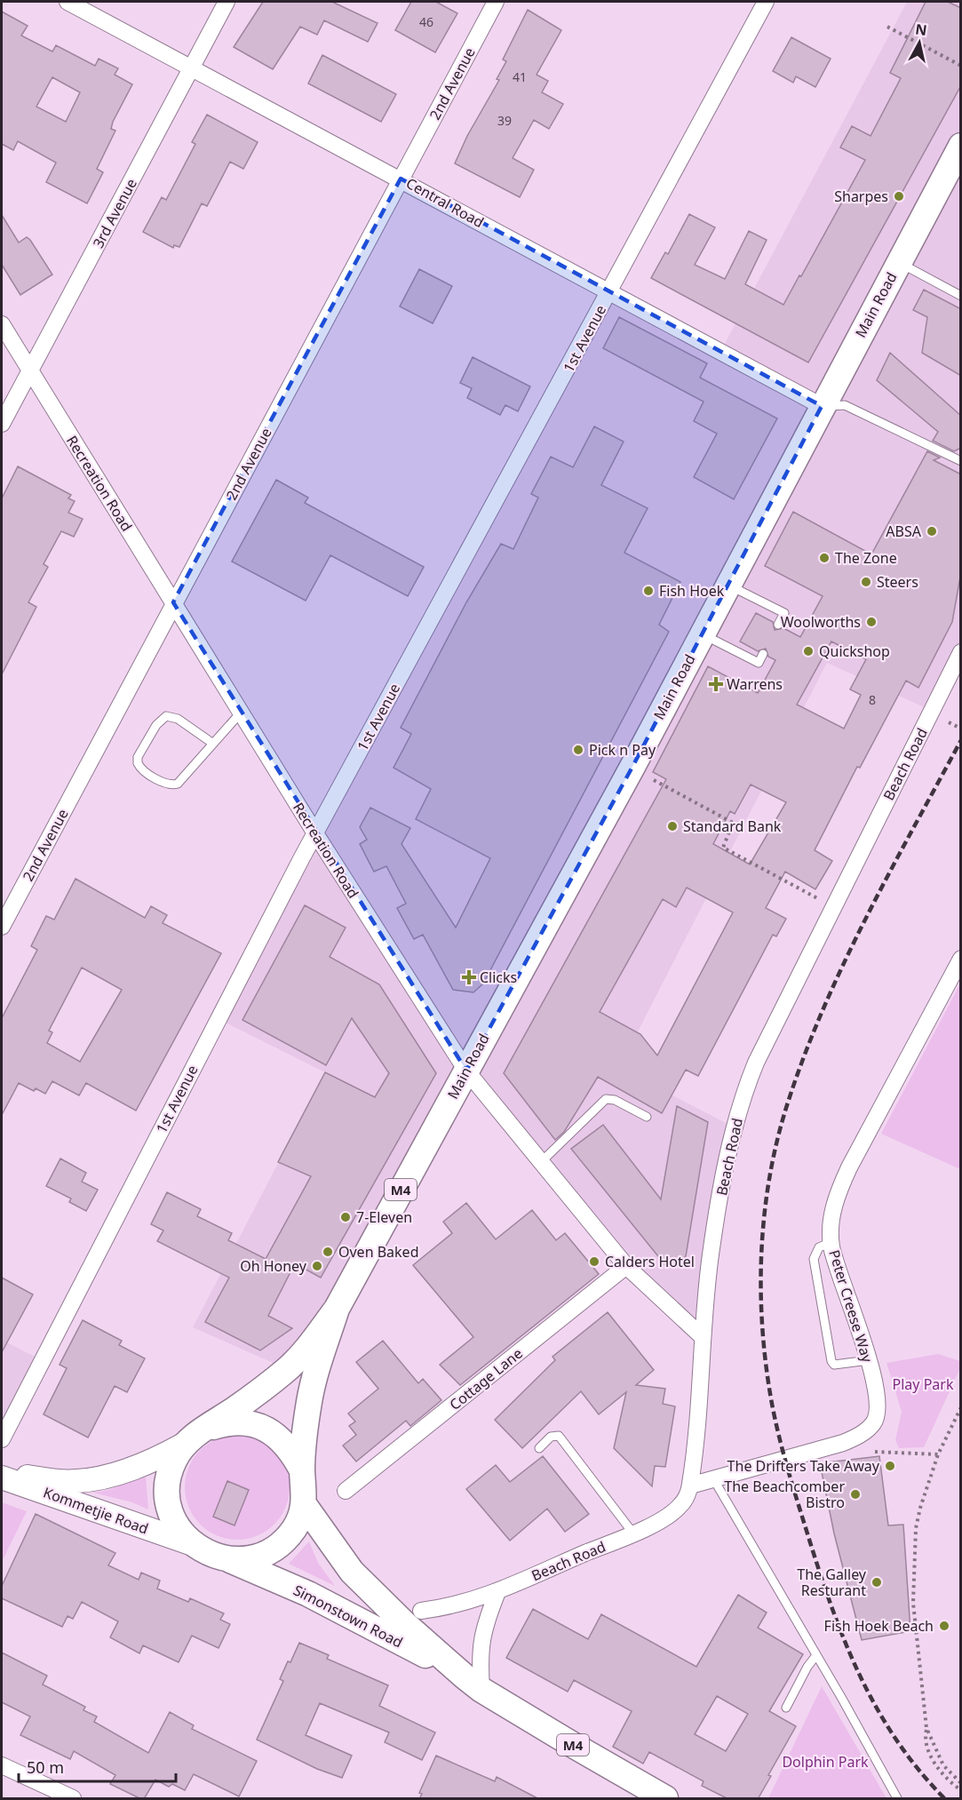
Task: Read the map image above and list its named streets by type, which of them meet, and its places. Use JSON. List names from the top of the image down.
{
  "streets": {
    "main road": [
      "Main Road",
      "M4",
      "Kommetjie Road",
      "Simonstown Road"
    ],
    "street": [
      "2nd Avenue",
      "Central Road",
      "3rd Avenue",
      "1st Avenue",
      "Recreation Road",
      "Beach Road",
      "Peter Creese Way",
      "Cottage Lane"
    ]
  },
  "crossings": [
    ["2nd Avenue", "Central Road"],
    ["2nd Avenue", "Recreation Road"],
    ["Central Road", "3rd Avenue"],
    ["Central Road", "Main Road"],
    ["Central Road", "1st Avenue"],
    ["3rd Avenue", "Recreation Road"],
    ["Main Road", "Recreation Road"],
    ["Main Road", "Kommetjie Road"],
    ["Main Road", "Simonstown Road"],
    ["1st Avenue", "Recreation Road"],
    ["Recreation Road", "Beach Road"],
    ["Recreation Road", "Cottage Lane"],
    ["Beach Road", "Peter Creese Way"],
    ["Kommetjie Road", "Simonstown Road"]
  ],
  "parks": ["Play Park", "Dolphin Park"],
  "places": {
    "other": [
      "Sharpes",
      "ABSA",
      "The Zone",
      "Steers",
      "Fish Hoek",
      "Woolworths",
      "Quickshop",
      "Pick n Pay",
      "Standard Bank",
      "7-Eleven",
      "Oven Baked",
      "Calders Hotel",
      "Oh Honey",
      "The Drifters Take Away",
      "The Beachcomber Bistro",
      "The Galley Resturant",
      "Fish Hoek Beach"
    ],
    "health": ["Warrens", "Clicks"]
  },
  "house_numbers": [
    "46",
    "41",
    "39",
    "8"
  ],
  "scale_bar": "50 m",
  "north": "top"
}
